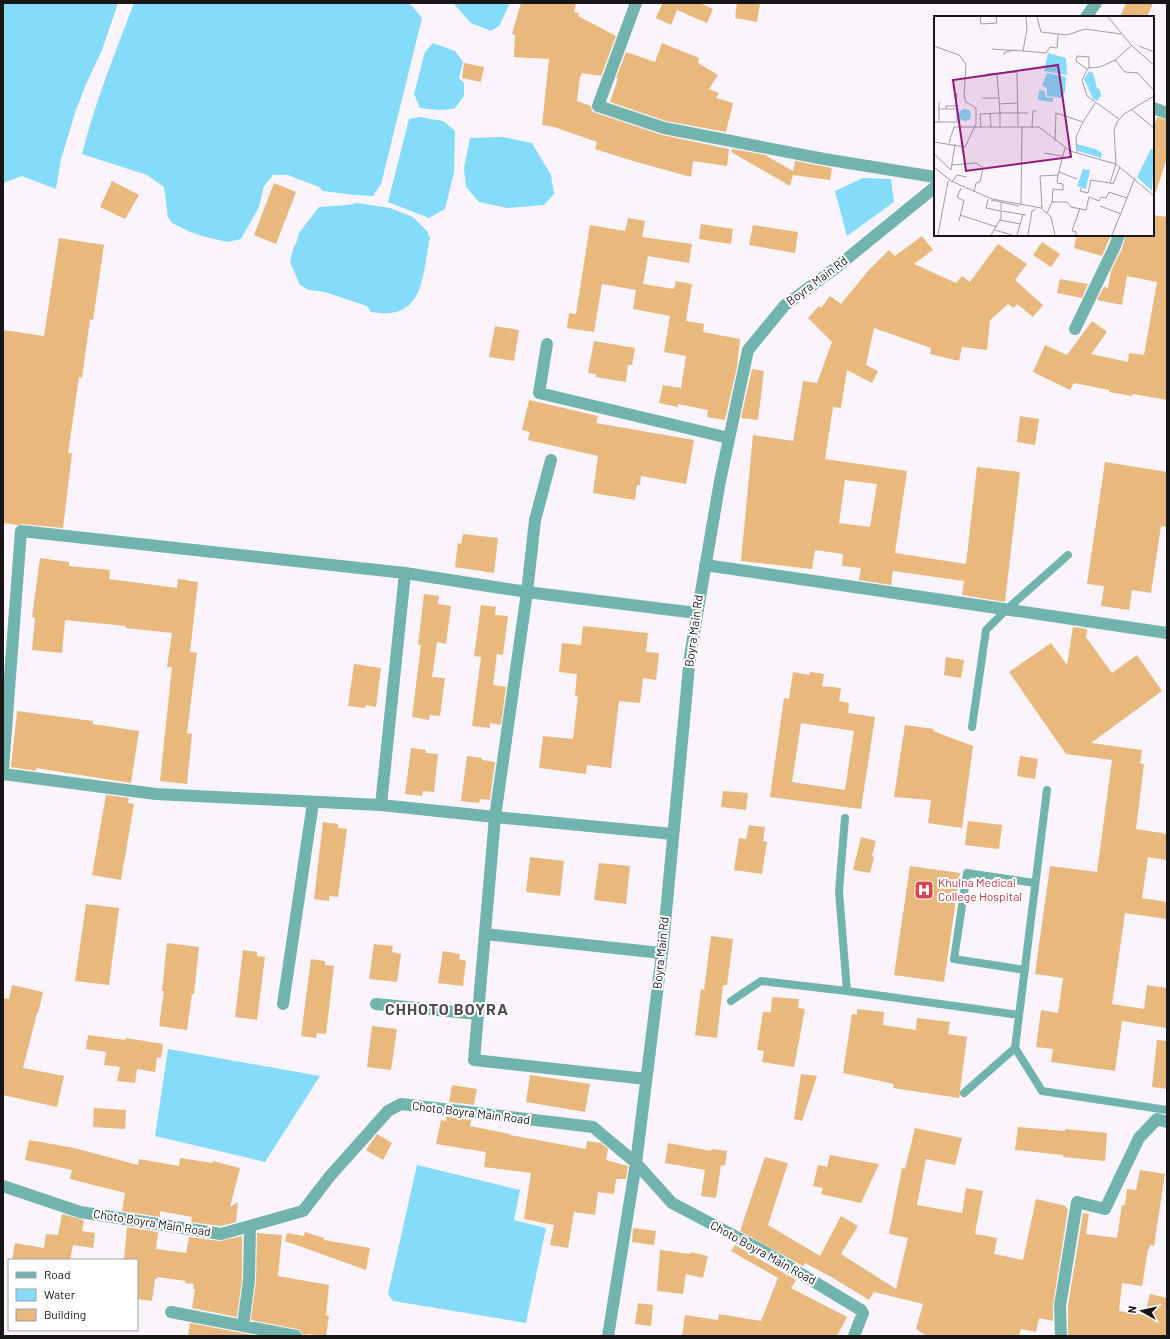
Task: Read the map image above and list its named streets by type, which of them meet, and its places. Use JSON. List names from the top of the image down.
{
  "streets": {
    "street": ["Boyra Main Rd", "Choto Boyra Main Road"]
  },
  "crossings": [
    ["Boyra Main Rd", "Choto Boyra Main Road"]
  ],
  "districts": ["CHHOTO BOYRA"],
  "places": {
    "hospital": ["Khulna Medical College Hospital"]
  },
  "legend": ["Road", "Water", "Building"],
  "north": "left"
}
